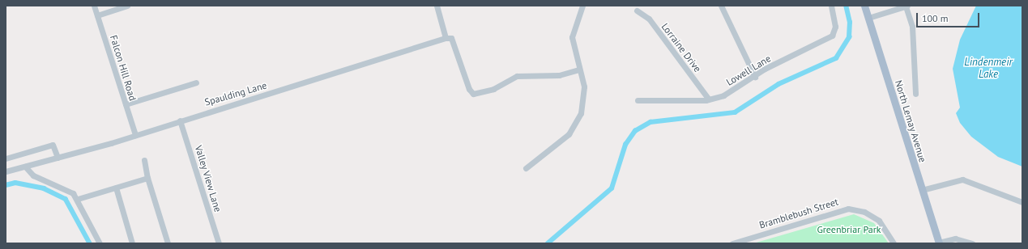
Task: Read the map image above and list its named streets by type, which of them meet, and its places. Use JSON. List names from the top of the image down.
{
  "streets": {
    "main road": ["North Lemay Avenue"],
    "street": [
      "Lorraine Drive",
      "Falcon Hill Road",
      "Lowell Lane",
      "Spaulding Lane",
      "Valley View Lane",
      "Bramblebush Street"
    ]
  },
  "crossings": [
    ["Lorraine Drive", "Lowell Lane"],
    ["Falcon Hill Road", "Spaulding Lane"],
    ["Spaulding Lane", "Valley View Lane"]
  ],
  "water": ["Lindenmeir Lake"],
  "parks": ["Greenbriar Park"],
  "scale_bar": "100 m"
}
